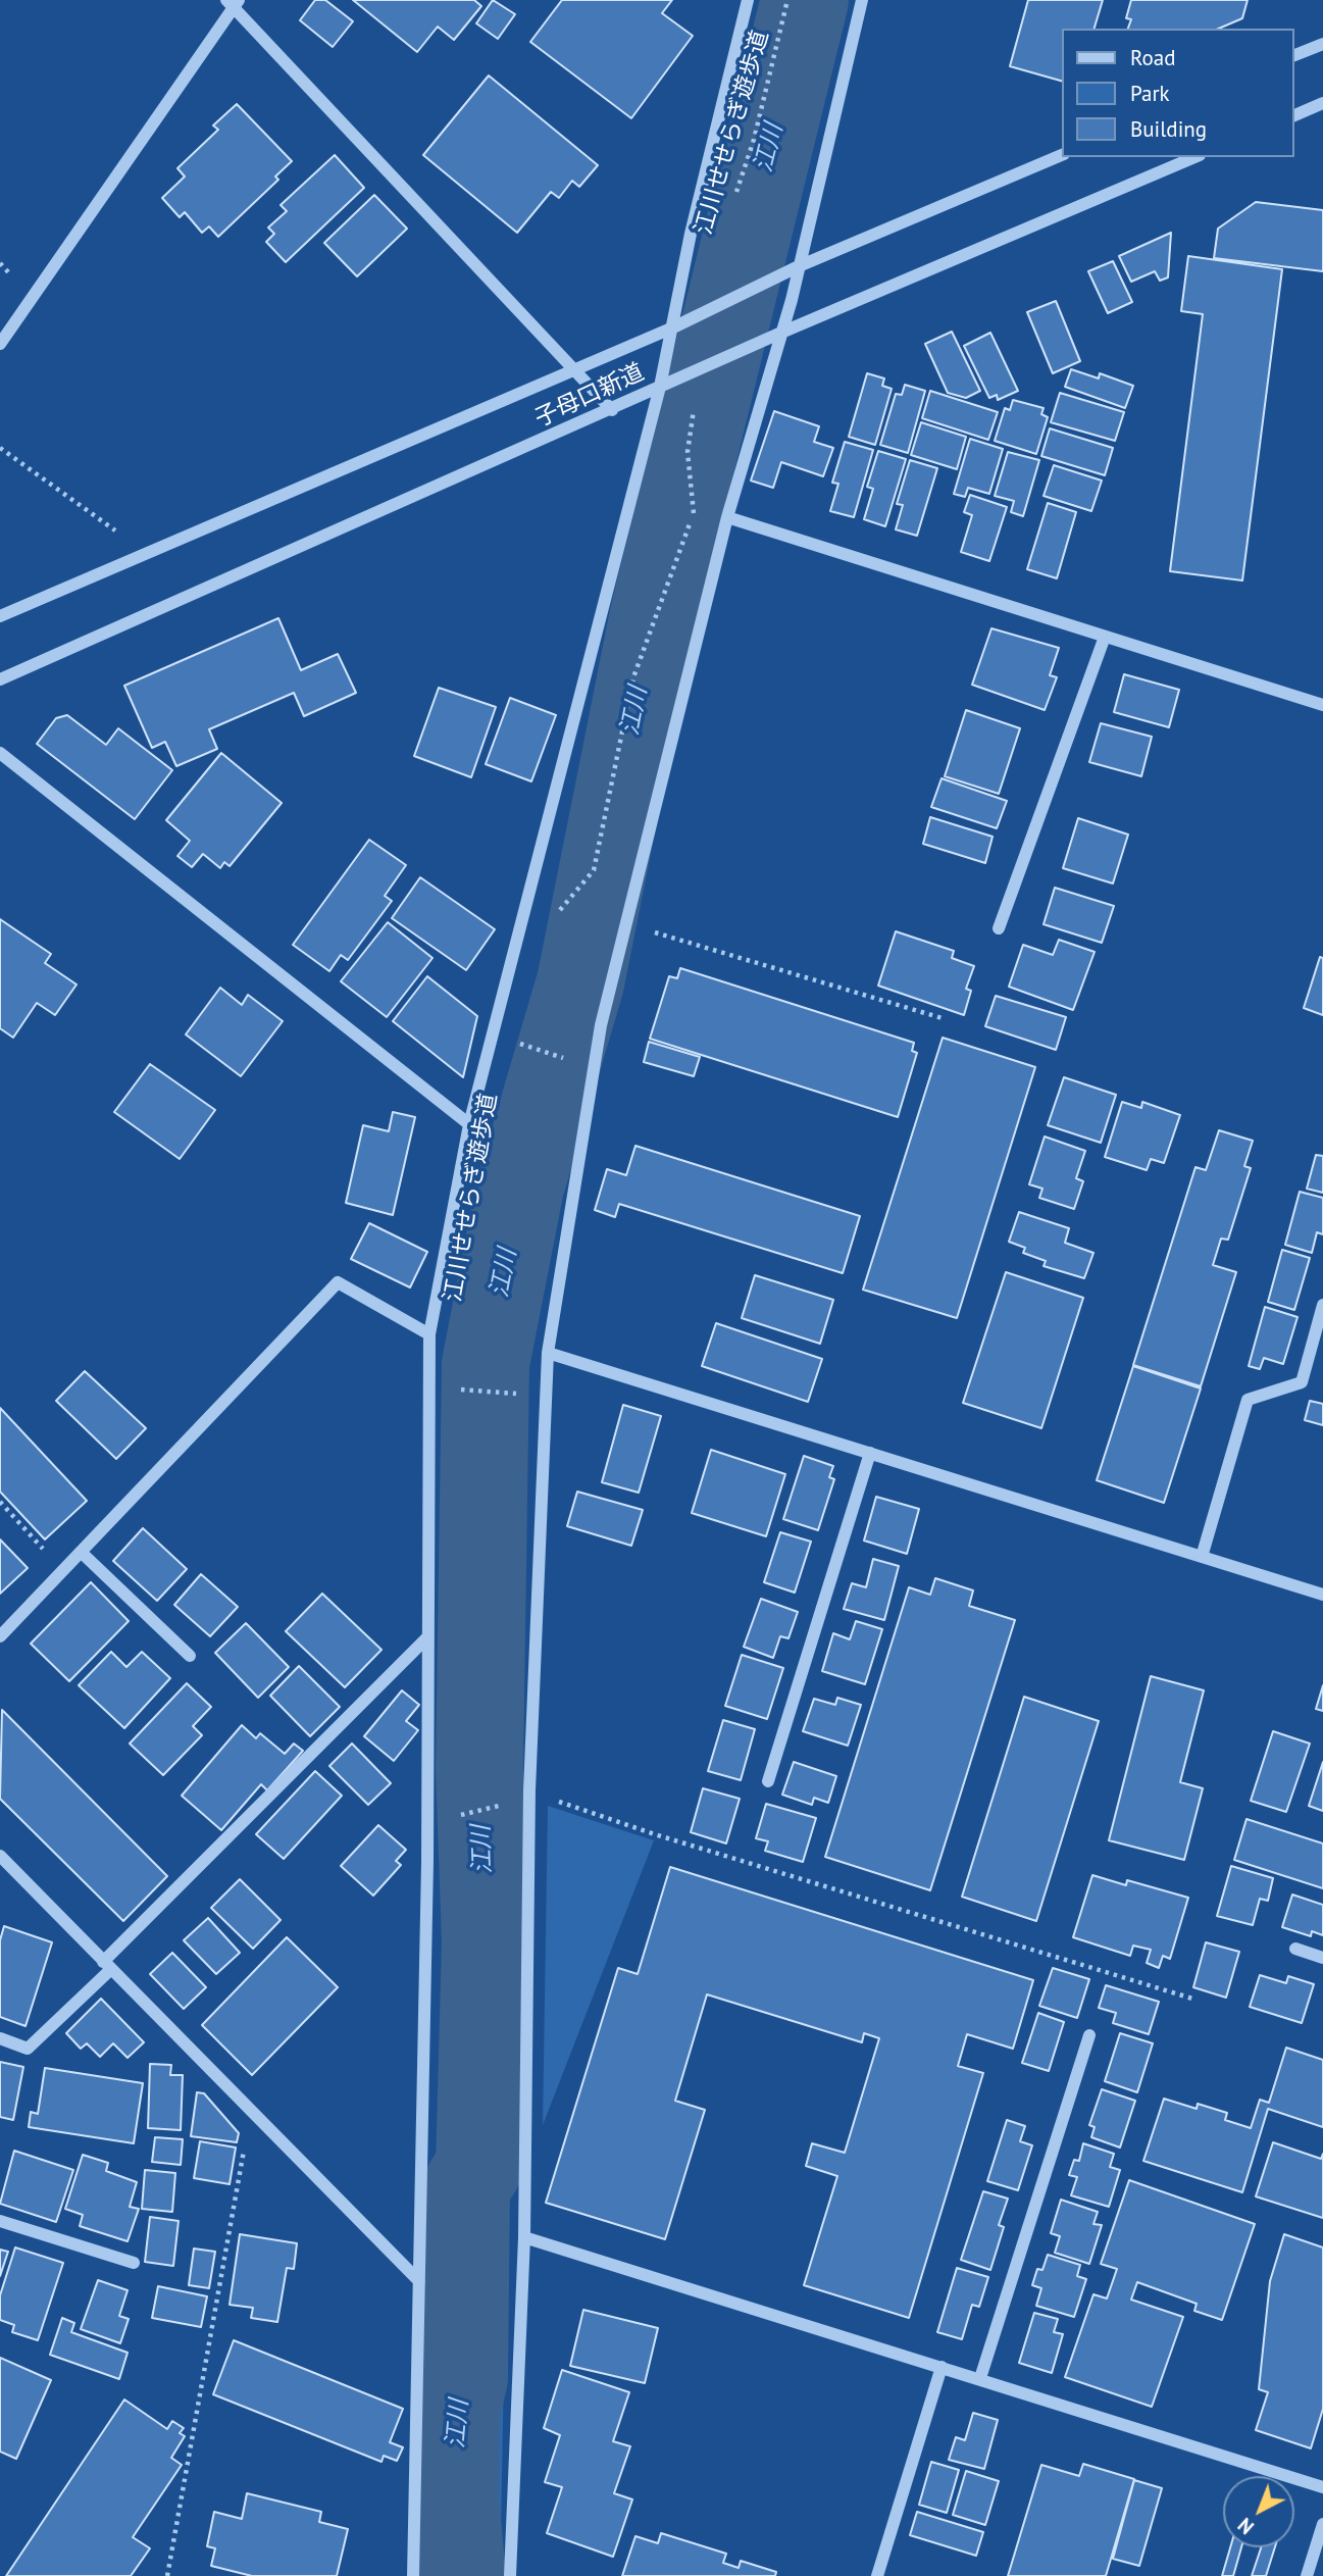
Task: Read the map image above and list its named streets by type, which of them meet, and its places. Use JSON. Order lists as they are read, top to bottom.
{
  "streets": {
    "street": ["子母口新道"],
    "path": ["江川せせらぎ遊歩道"]
  },
  "water": ["江川"],
  "legend": ["Road", "Park", "Building"],
  "north": "bottom left"
}
